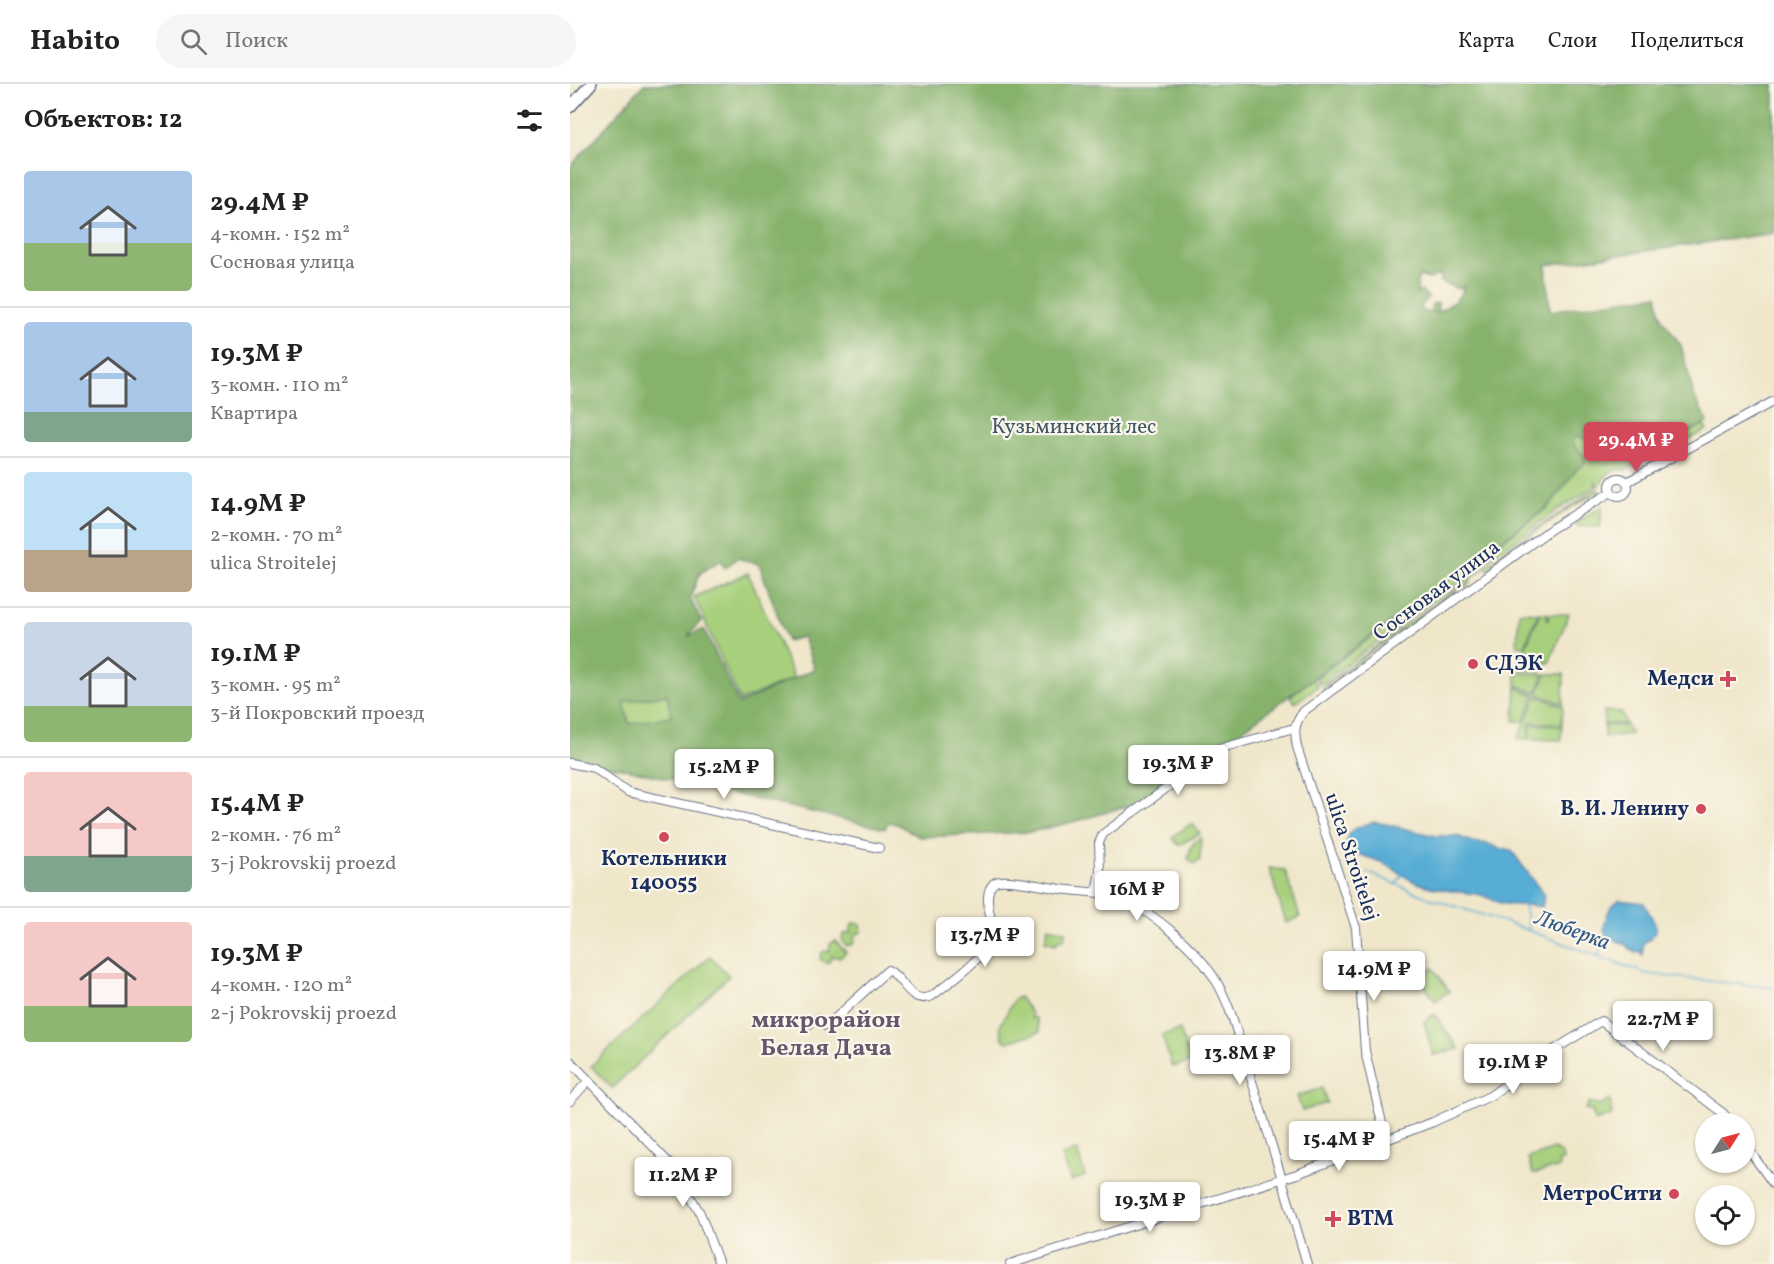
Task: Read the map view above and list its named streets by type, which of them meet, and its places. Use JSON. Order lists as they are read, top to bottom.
{
  "streets": {
    "street": ["Сосновая улица", "ulica Stroitelej"]
  },
  "crossings": [
    ["Сосновая улица", "ulica Stroitelej"]
  ],
  "districts": ["микрорайон Белая Дача"],
  "water": ["Люберка"],
  "parks": ["Кузьминский лес"],
  "places": {
    "other": [
      "СДЭК",
      "В. И. Ленину",
      "Котельники 140055",
      "МетроСити"
    ],
    "health": ["Медси", "ВТМ"]
  },
  "north": "top right",
  "page": {
    "header": "Habito",
    "search": "Поиск",
    "nav": ["Карта", "Слои", "Поделиться"],
    "heading": "Объектов: 12",
    "list": [
      {
        "name": "29.4M ₽",
        "note": "4-комн. · 152 m² · Сосновая улица"
      },
      {
        "name": "19.3M ₽",
        "note": "3-комн. · 110 m² · Квартира"
      },
      {
        "name": "14.9M ₽",
        "note": "2-комн. · 70 m² · ulica Stroitelej"
      },
      {
        "name": "19.1M ₽",
        "note": "3-комн. · 95 m² · 3-й Покровский проезд"
      },
      {
        "name": "15.4M ₽",
        "note": "2-комн. · 76 m² · 3-j Pokrovskij proezd"
      },
      {
        "name": "19.3M ₽",
        "note": "4-комн. · 120 m² · 2-j Pokrovskij proezd"
      }
    ],
    "price": [
      "29.4M ₽",
      "19.3M ₽",
      "15.2M ₽",
      "16M ₽",
      "13.7M ₽",
      "14.9M ₽",
      "22.7M ₽",
      "13.8M ₽",
      "19.1M ₽",
      "15.4M ₽",
      "11.2M ₽",
      "19.3M ₽"
    ]
  }
}
